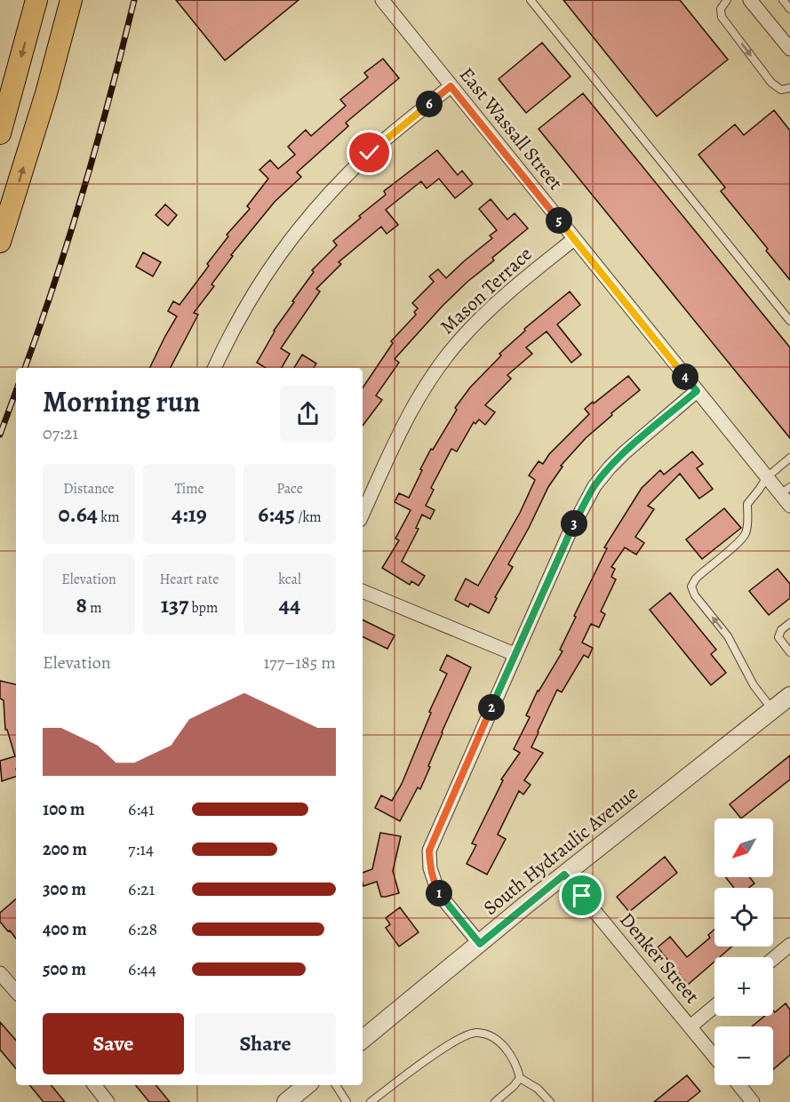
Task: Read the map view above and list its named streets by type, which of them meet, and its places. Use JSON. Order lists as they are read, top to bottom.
{
  "streets": {
    "street": [
      "East Wassall Street",
      "Mason Terrace",
      "South Hydraulic Avenue",
      "Denker Street"
    ]
  },
  "crossings": [
    ["East Wassall Street", "Mason Terrace"],
    ["South Hydraulic Avenue", "Denker Street"]
  ],
  "north": "bottom left",
  "page": {
    "pins": [
      "6",
      "5",
      "4",
      "3",
      "2",
      "1"
    ],
    "heading": ["Morning run", "07:21"],
    "stats": [
      ["Distance", "0.64 km"],
      ["Time", "4:19"],
      ["Pace", "6:45 /km"],
      ["Elevation", "8 m"],
      ["Heart rate", "137 bpm"],
      ["kcal", "44"]
    ],
    "chart": ["Elevation", "177–185 m"],
    "list": [
      {
        "name": "100 m",
        "note": "6:41"
      },
      {
        "name": "200 m",
        "note": "7:14"
      },
      {
        "name": "300 m",
        "note": "6:21"
      },
      {
        "name": "400 m",
        "note": "6:28"
      },
      {
        "name": "500 m",
        "note": "6:44"
      }
    ],
    "map_buttons": ["+", "−"],
    "buttons": ["Save", "Share"]
  }
}
